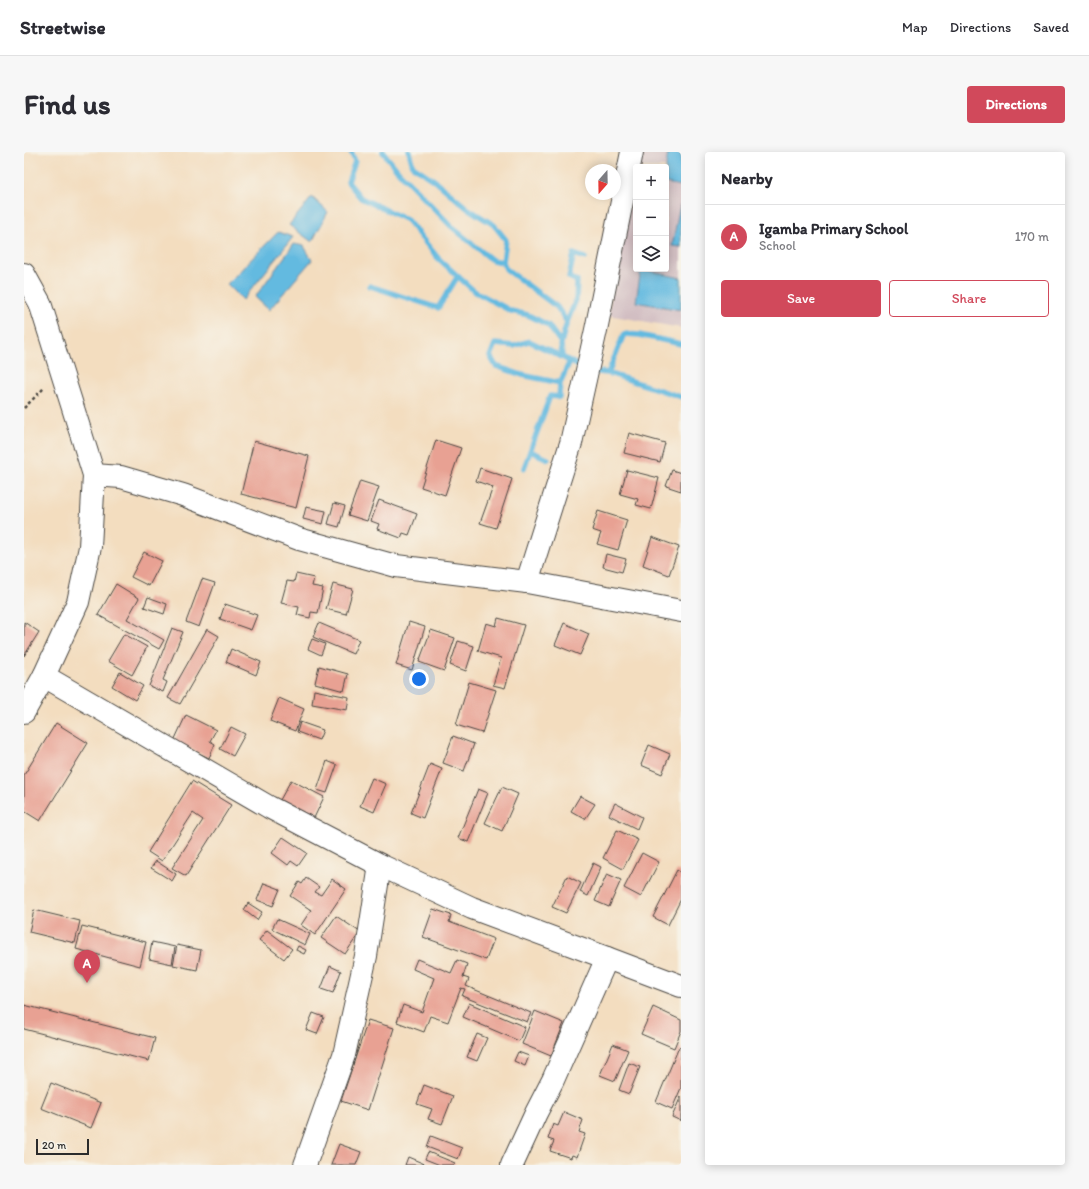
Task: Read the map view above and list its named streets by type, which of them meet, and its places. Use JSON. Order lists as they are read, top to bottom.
{
  "scale_bar": "20 m",
  "north": "bottom",
  "page": {
    "header": "Streetwise",
    "nav": ["Map", "Directions", "Saved"],
    "buttons": [
      "Directions",
      ["Save", "Share"]
    ],
    "title": "Find us",
    "heading": "Nearby",
    "map_buttons": ["+", "−"],
    "list": [
      {
        "mark": "A",
        "name": "Igamba Primary School",
        "note": "School",
        "value": "170 m"
      }
    ],
    "pins": "A",
    "scale": "20 m"
  }
}
